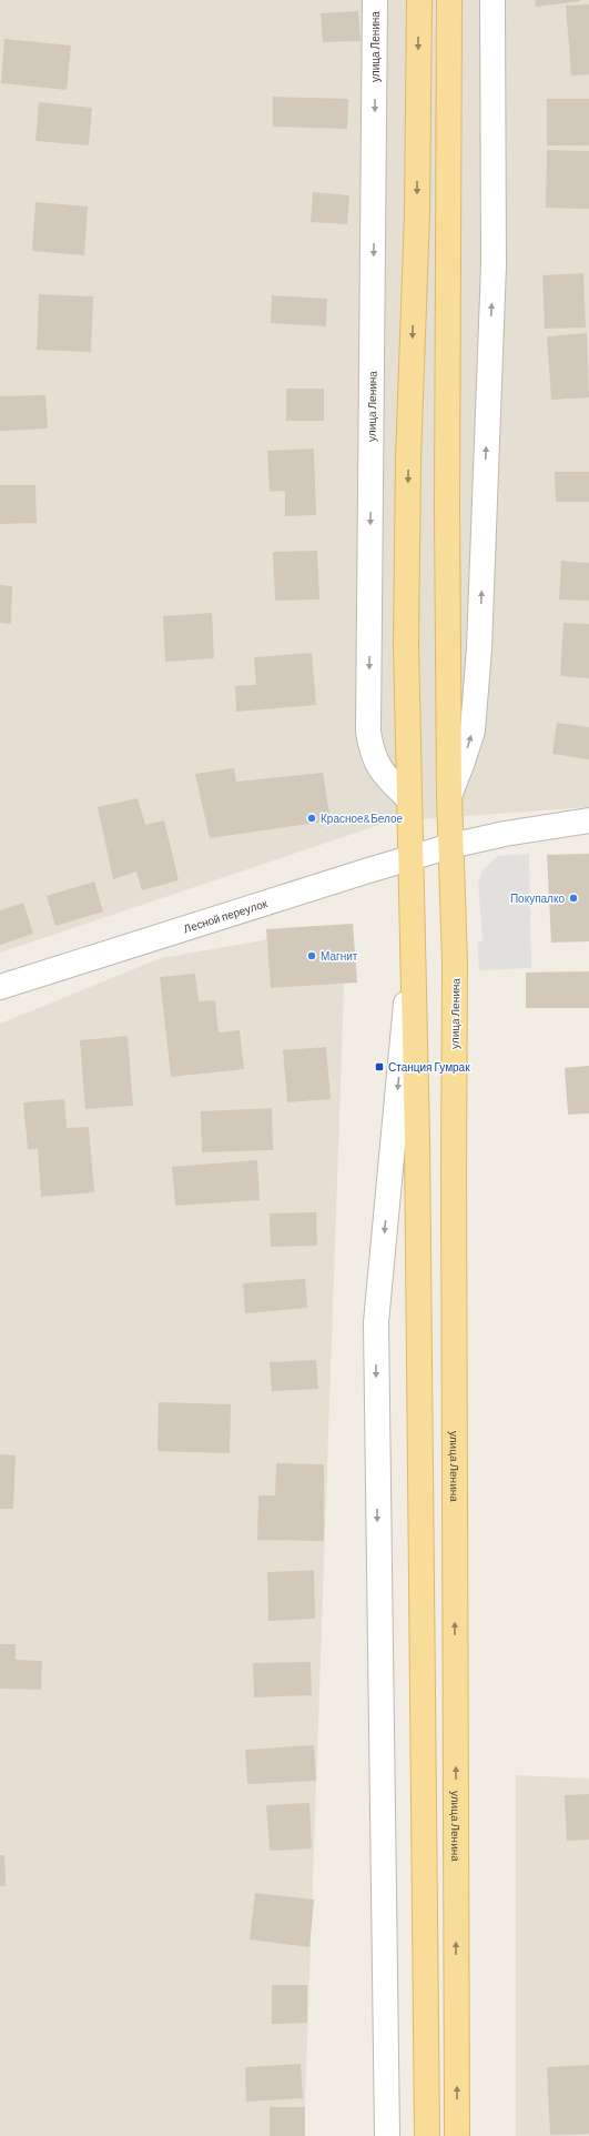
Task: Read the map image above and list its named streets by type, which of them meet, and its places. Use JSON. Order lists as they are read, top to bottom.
{
  "streets": {
    "main road": ["улица Ленина"],
    "street": ["Лесной переулок"]
  },
  "crossings": [
    ["улица Ленина", "Лесной переулок"]
  ],
  "places": {
    "other": ["Красное&Белое", "Покупалко", "Магнит"],
    "transit": ["Станция Гумрак"]
  }
}
